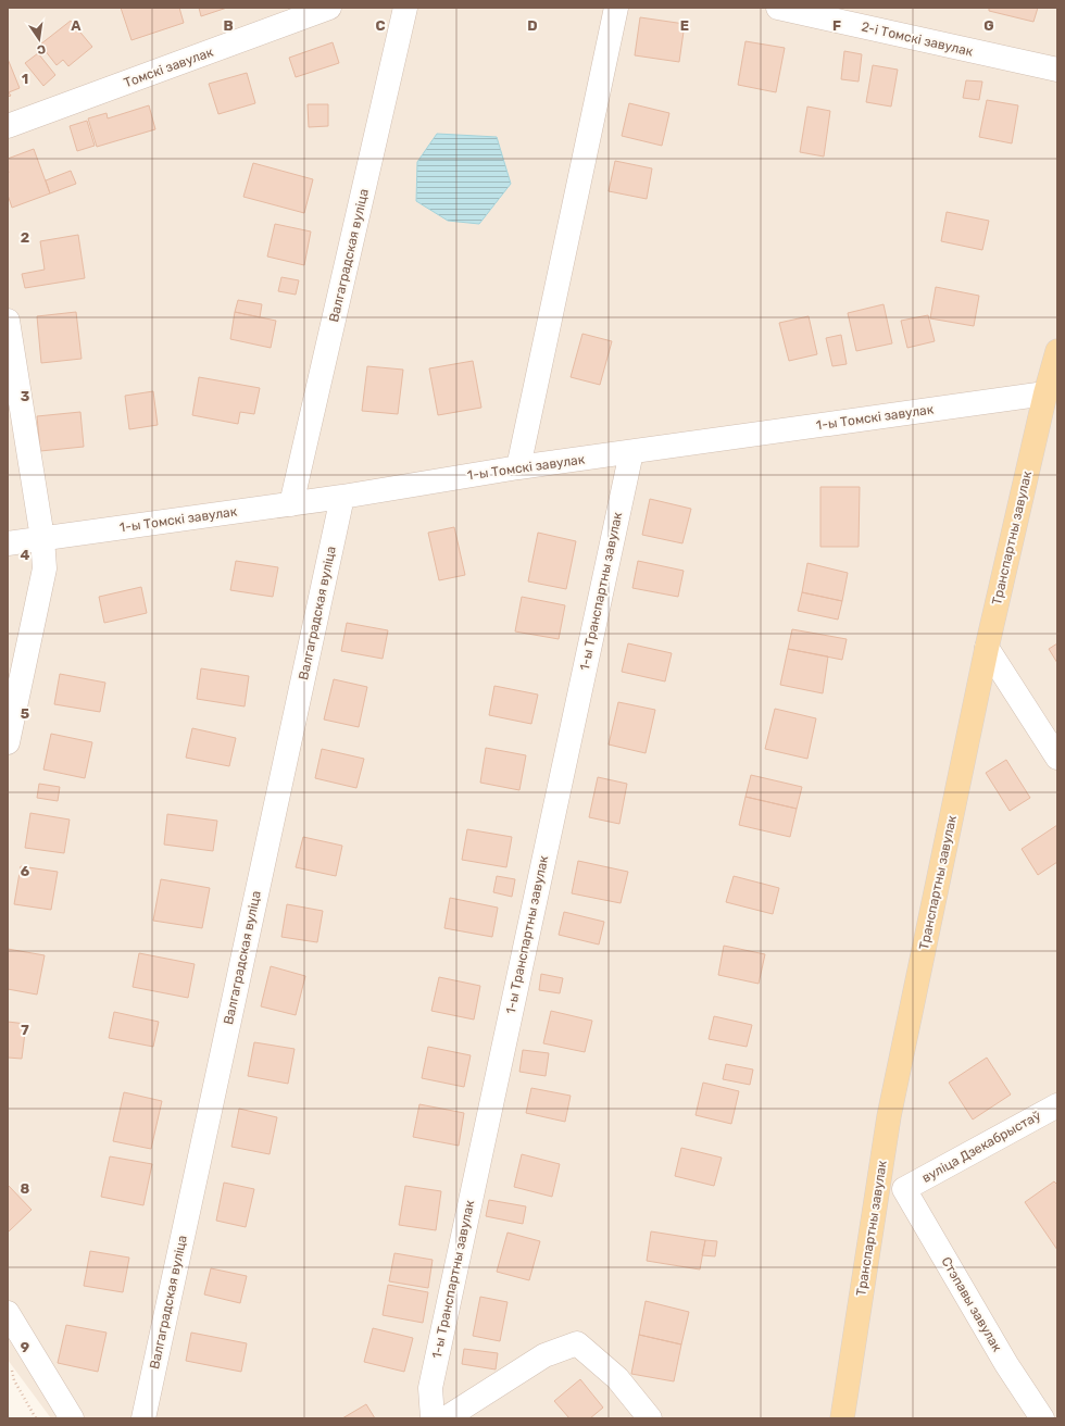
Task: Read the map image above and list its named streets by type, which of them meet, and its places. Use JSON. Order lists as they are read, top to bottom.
{
  "streets": {
    "main road": ["Транспартны завулак"],
    "street": [
      "2-і Томскі завулак",
      "Томскі завулак",
      "Валгаградская вуліца",
      "1-ы Томскі завулак",
      "1-ы Транспартны завулак",
      "вуліца Дзекабрыстаў",
      "Стэпавы завулак"
    ]
  },
  "crossings": [
    ["Валгаградская вуліца", "1-ы Томскі завулак"],
    ["1-ы Томскі завулак", "Транспартны завулак"],
    ["1-ы Томскі завулак", "1-ы Транспартны завулак"],
    ["вуліца Дзекабрыстаў", "Стэпавы завулак"]
  ],
  "north": "bottom",
  "grid": {
    "columns": [
      "A",
      "B",
      "C",
      "D",
      "E",
      "F",
      "G"
    ],
    "rows": [
      "1",
      "2",
      "3",
      "4",
      "5",
      "6",
      "7",
      "8",
      "9"
    ]
  }
}
